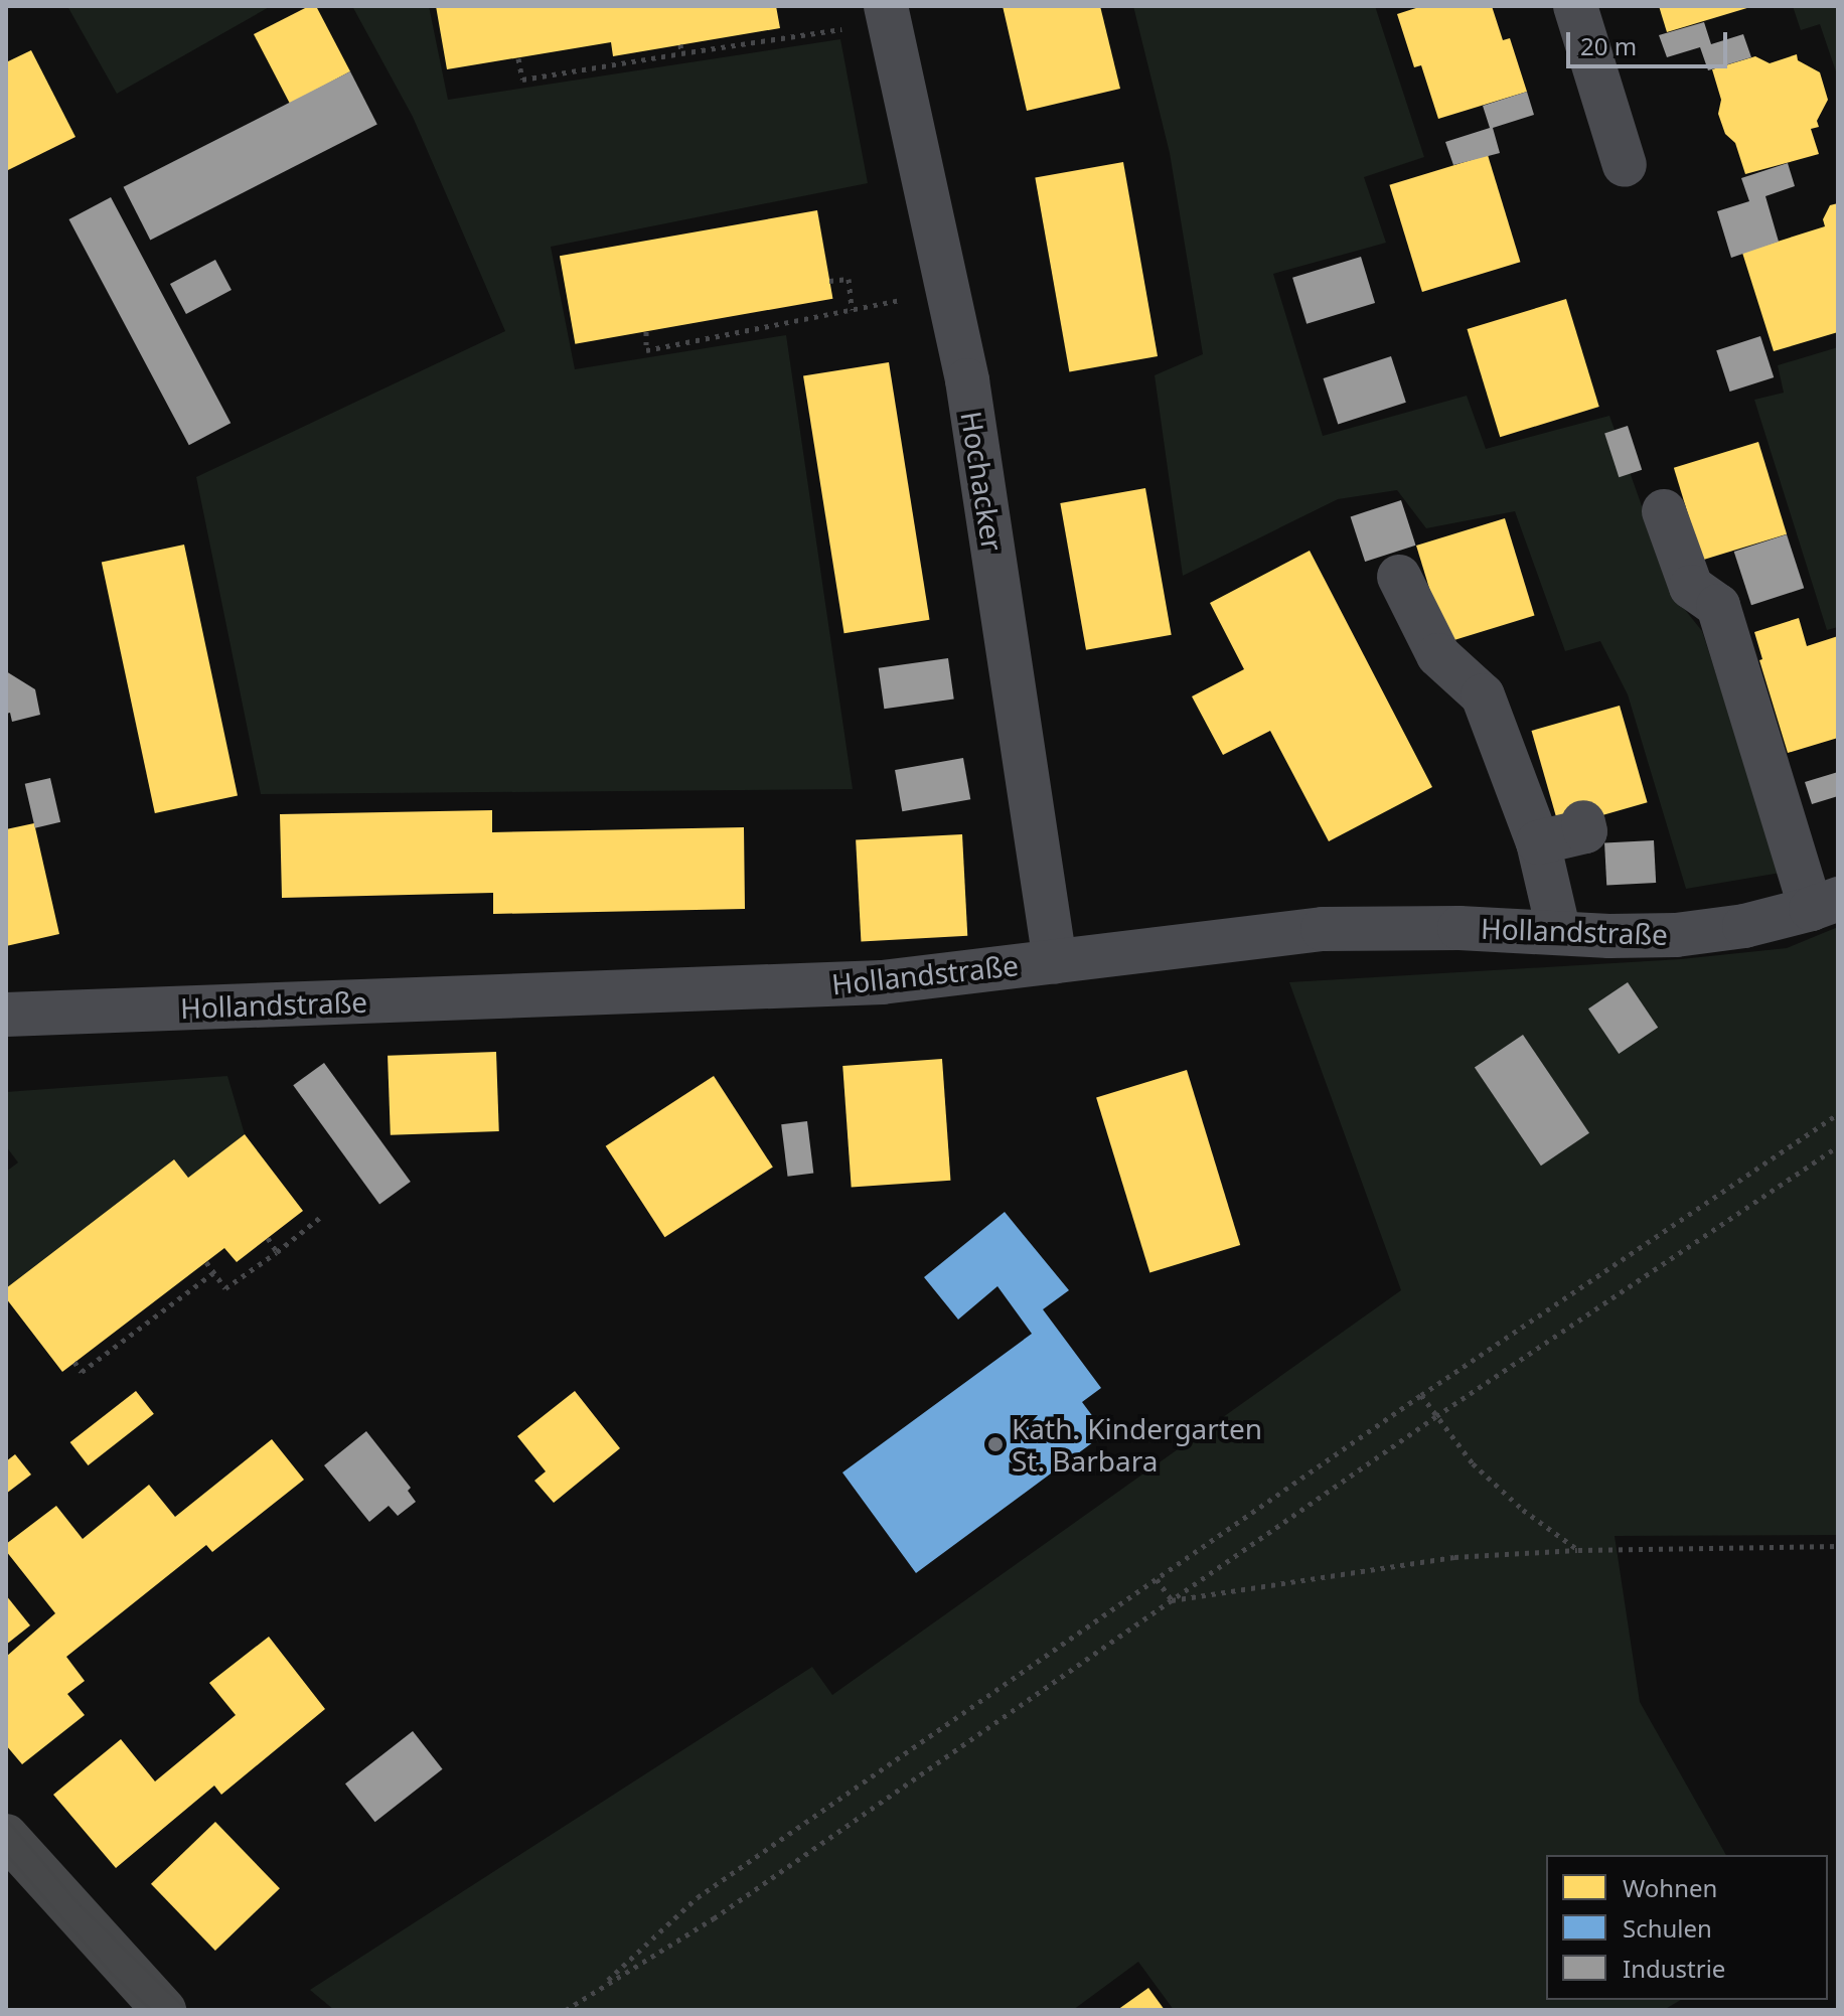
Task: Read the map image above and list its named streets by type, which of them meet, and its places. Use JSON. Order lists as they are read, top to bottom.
{
  "streets": {
    "street": ["Hochacker", "Hollandstraße"]
  },
  "crossings": [
    ["Hochacker", "Hollandstraße"]
  ],
  "places": ["Kath. Kindergarten St. Barbara"],
  "legend": ["Wohnen", "Schulen", "Industrie"],
  "scale_bar": "20 m"
}
